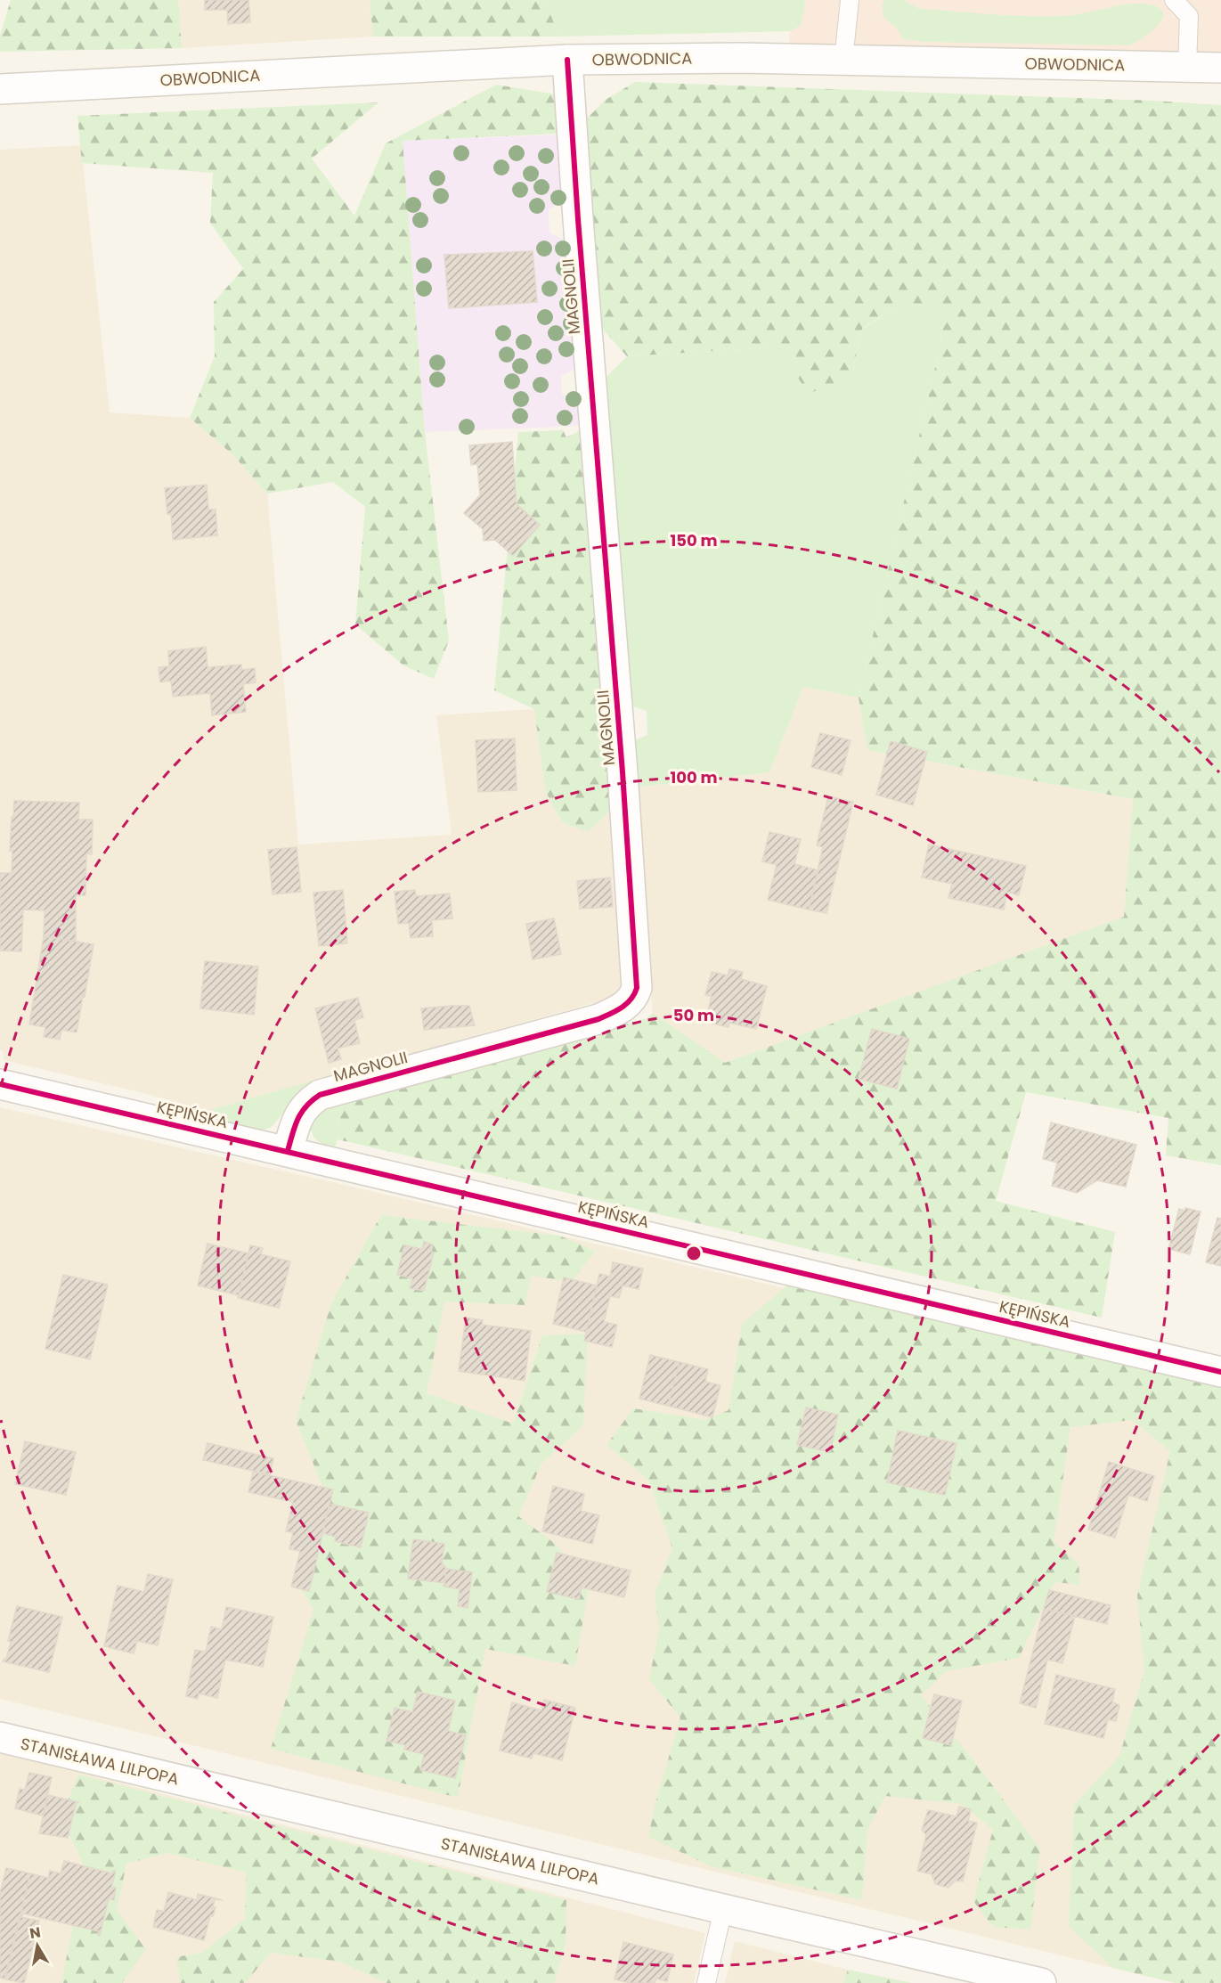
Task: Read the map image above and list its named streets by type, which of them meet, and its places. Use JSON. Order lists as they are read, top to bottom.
{
  "streets": {
    "street": [
      "OBWODNICA",
      "MAGNOLII",
      "KĘPIŃSKA",
      "STANISŁAWA LILPOPA"
    ]
  },
  "crossings": [
    ["OBWODNICA", "MAGNOLII"],
    ["MAGNOLII", "KĘPIŃSKA"]
  ],
  "north": "top",
  "rings": ["150 m", "100 m", "50 m"]
}
